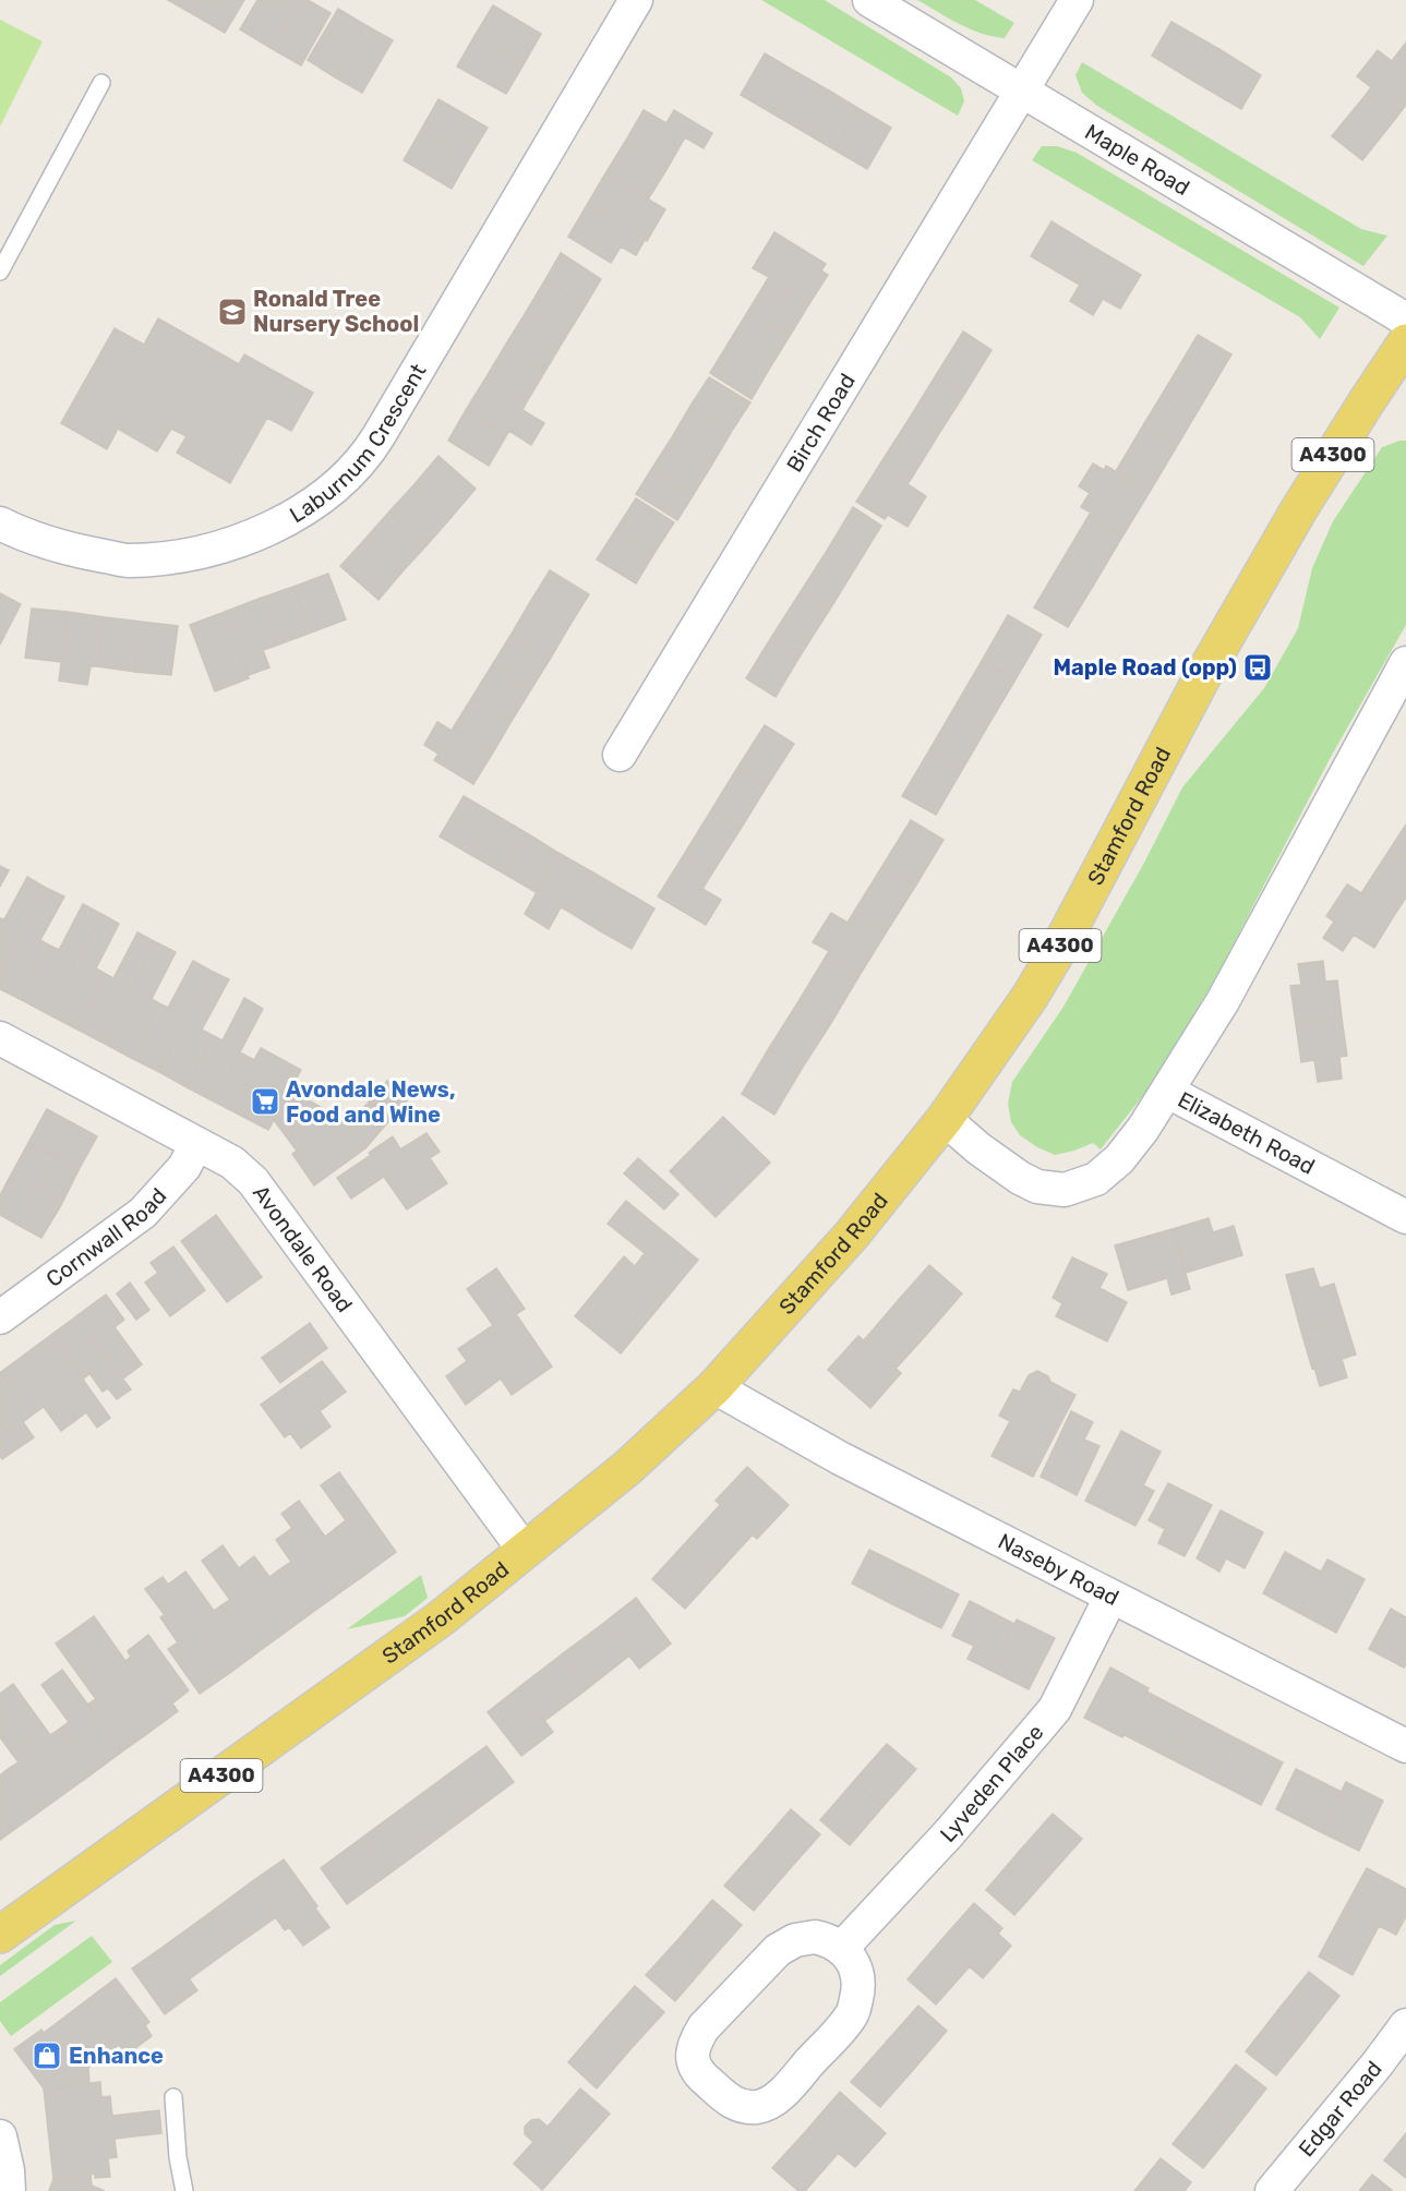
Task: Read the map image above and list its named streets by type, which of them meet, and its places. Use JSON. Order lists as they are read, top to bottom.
{
  "streets": {
    "main road": ["A4300", "Stamford Road"],
    "street": [
      "Maple Road",
      "Birch Road",
      "Laburnum Crescent",
      "Elizabeth Road",
      "Cornwall Road",
      "Avondale Road",
      "Naseby Road",
      "Lyveden Place",
      "Edgar Road"
    ]
  },
  "crossings": [
    ["Maple Road", "Birch Road"],
    ["Stamford Road", "Elizabeth Road"],
    ["Stamford Road", "Avondale Road"],
    ["Stamford Road", "Naseby Road"],
    ["Cornwall Road", "Avondale Road"],
    ["Naseby Road", "Lyveden Place"]
  ],
  "places": {
    "school or university": ["Ronald Tree Nursery School"],
    "bus stop": ["Maple Road (opp)"],
    "supermarket": ["Avondale News, Food and Wine"],
    "shop": ["Enhance"]
  }
}
